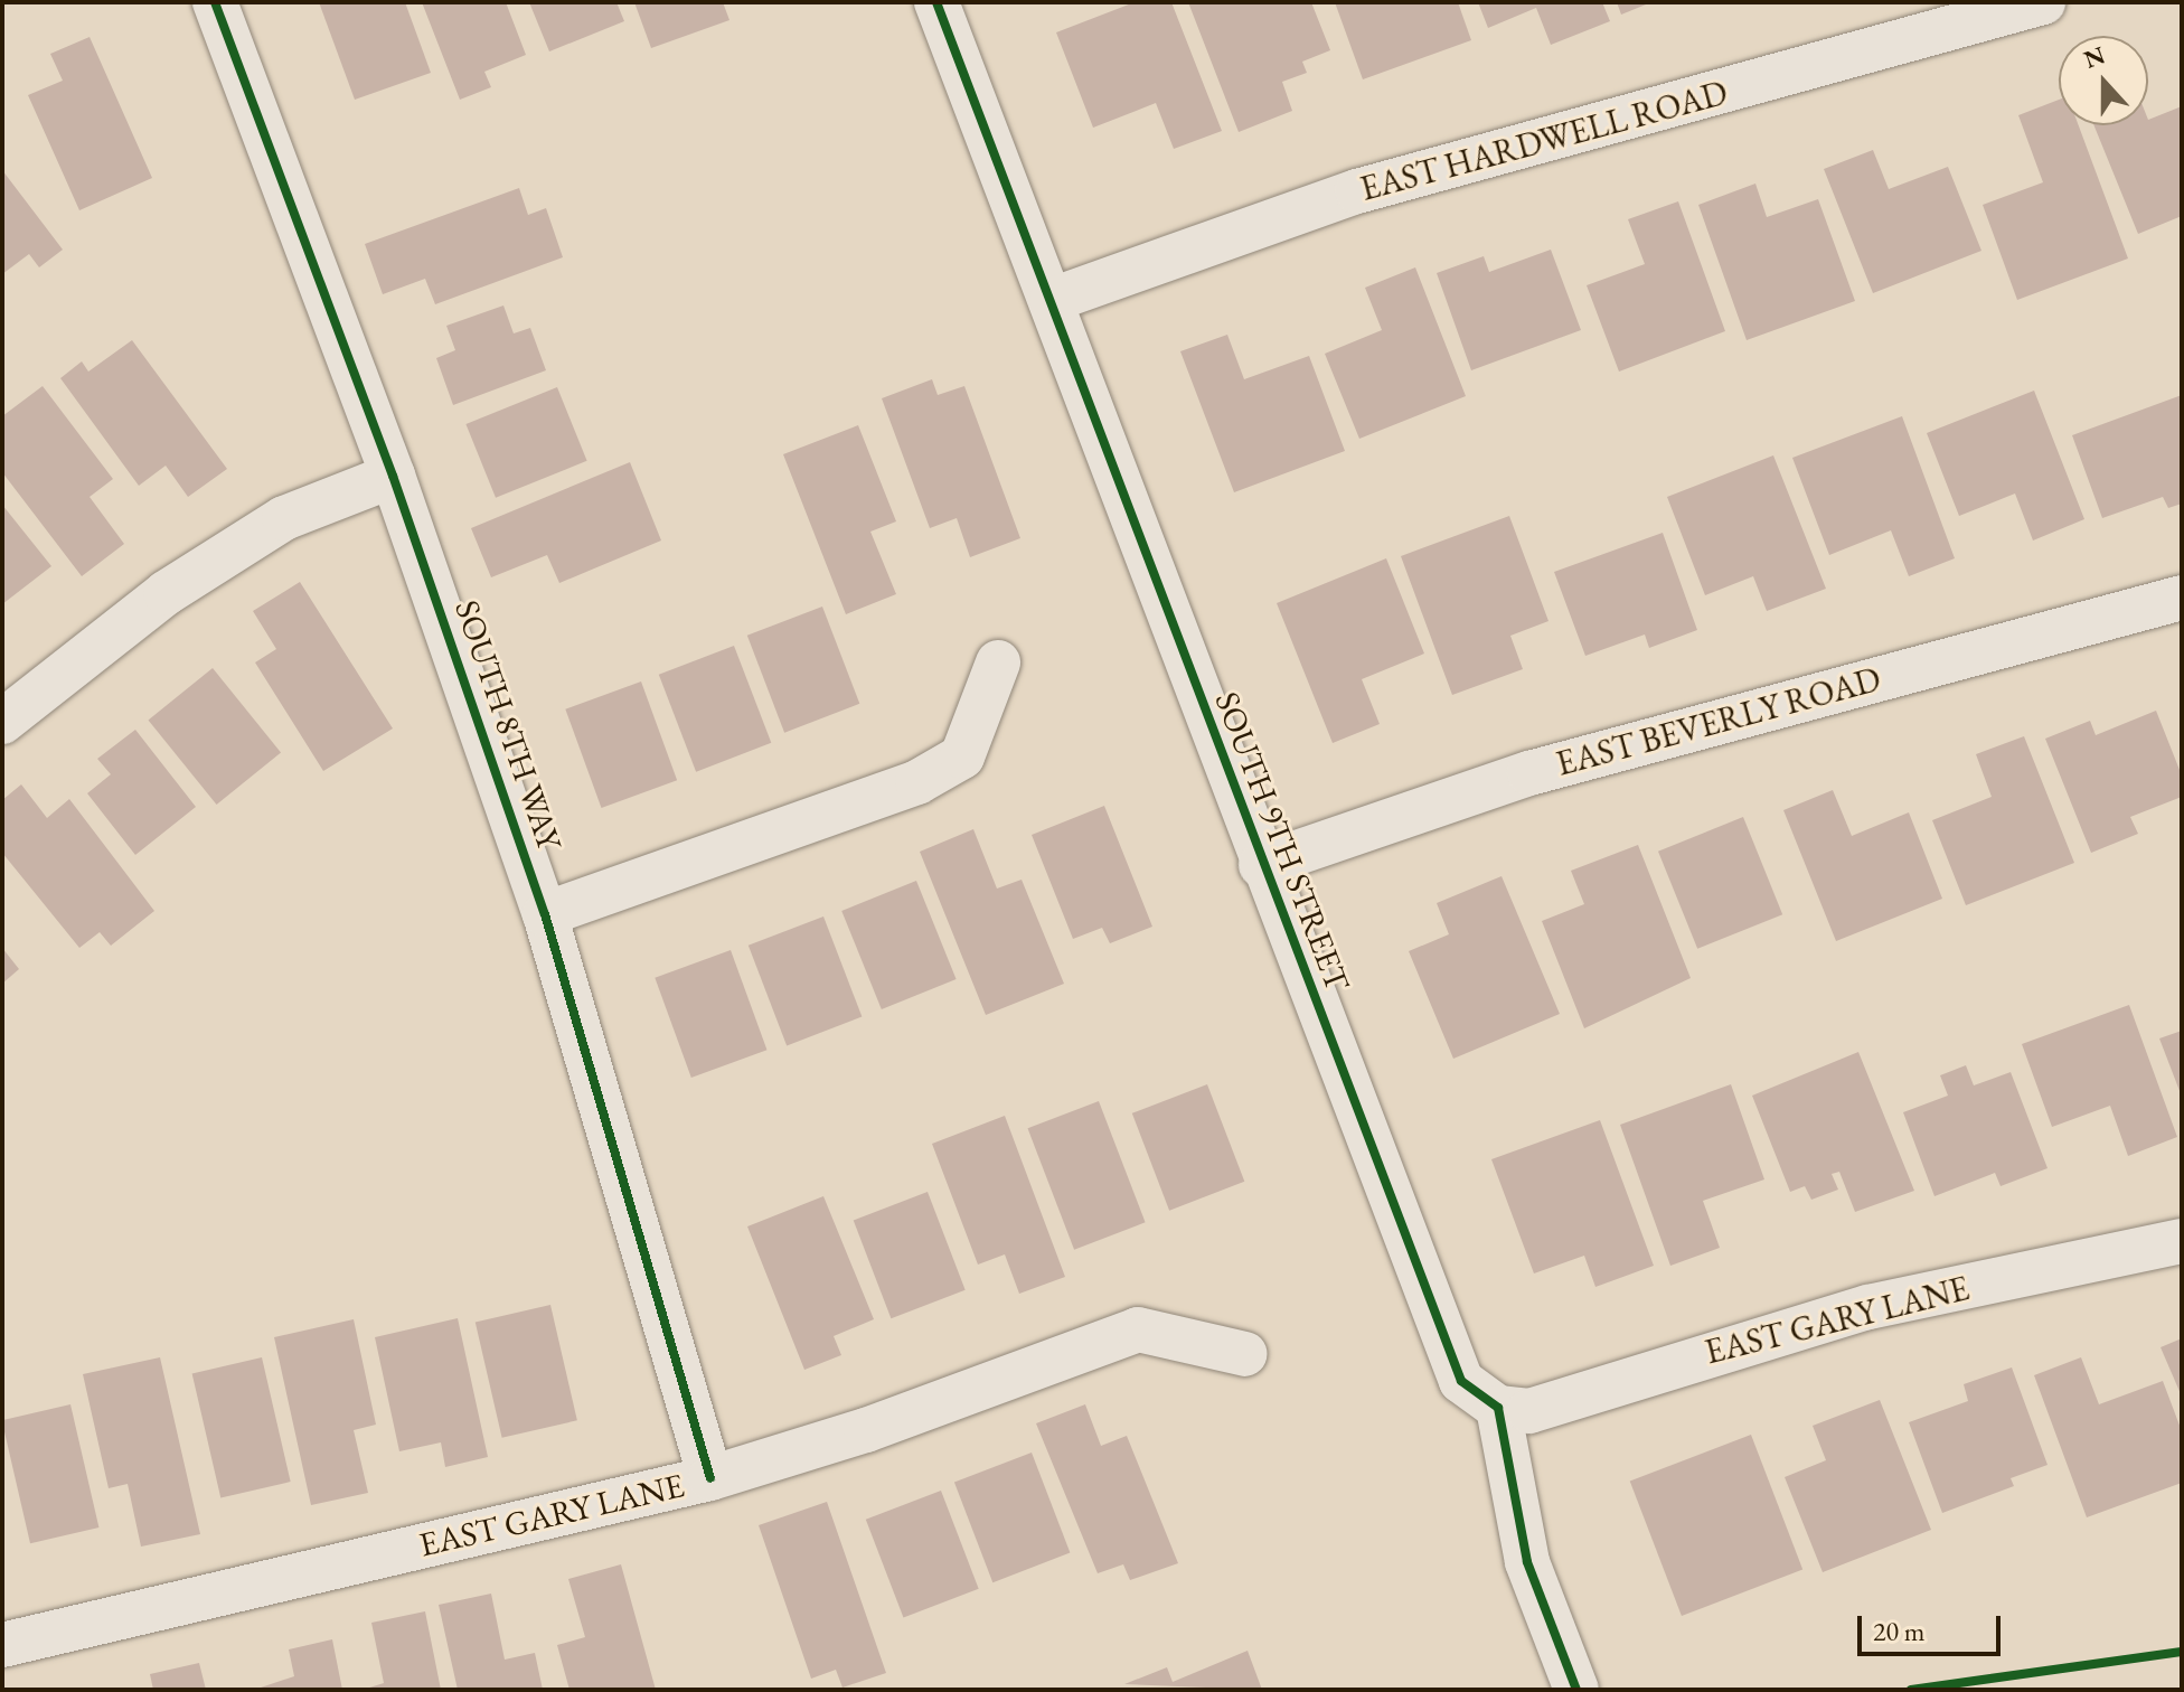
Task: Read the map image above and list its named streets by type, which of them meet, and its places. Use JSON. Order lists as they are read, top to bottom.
{
  "streets": {
    "street": [
      "EAST HARDWELL ROAD",
      "EAST BEVERLY ROAD",
      "SOUTH 8TH WAY",
      "SOUTH 9TH STREET",
      "EAST GARY LANE"
    ]
  },
  "crossings": [
    ["EAST HARDWELL ROAD", "SOUTH 9TH STREET"],
    ["EAST BEVERLY ROAD", "SOUTH 9TH STREET"],
    ["SOUTH 8TH WAY", "EAST GARY LANE"],
    ["SOUTH 9TH STREET", "EAST GARY LANE"]
  ],
  "scale_bar": "20 m",
  "north": "top"
}
